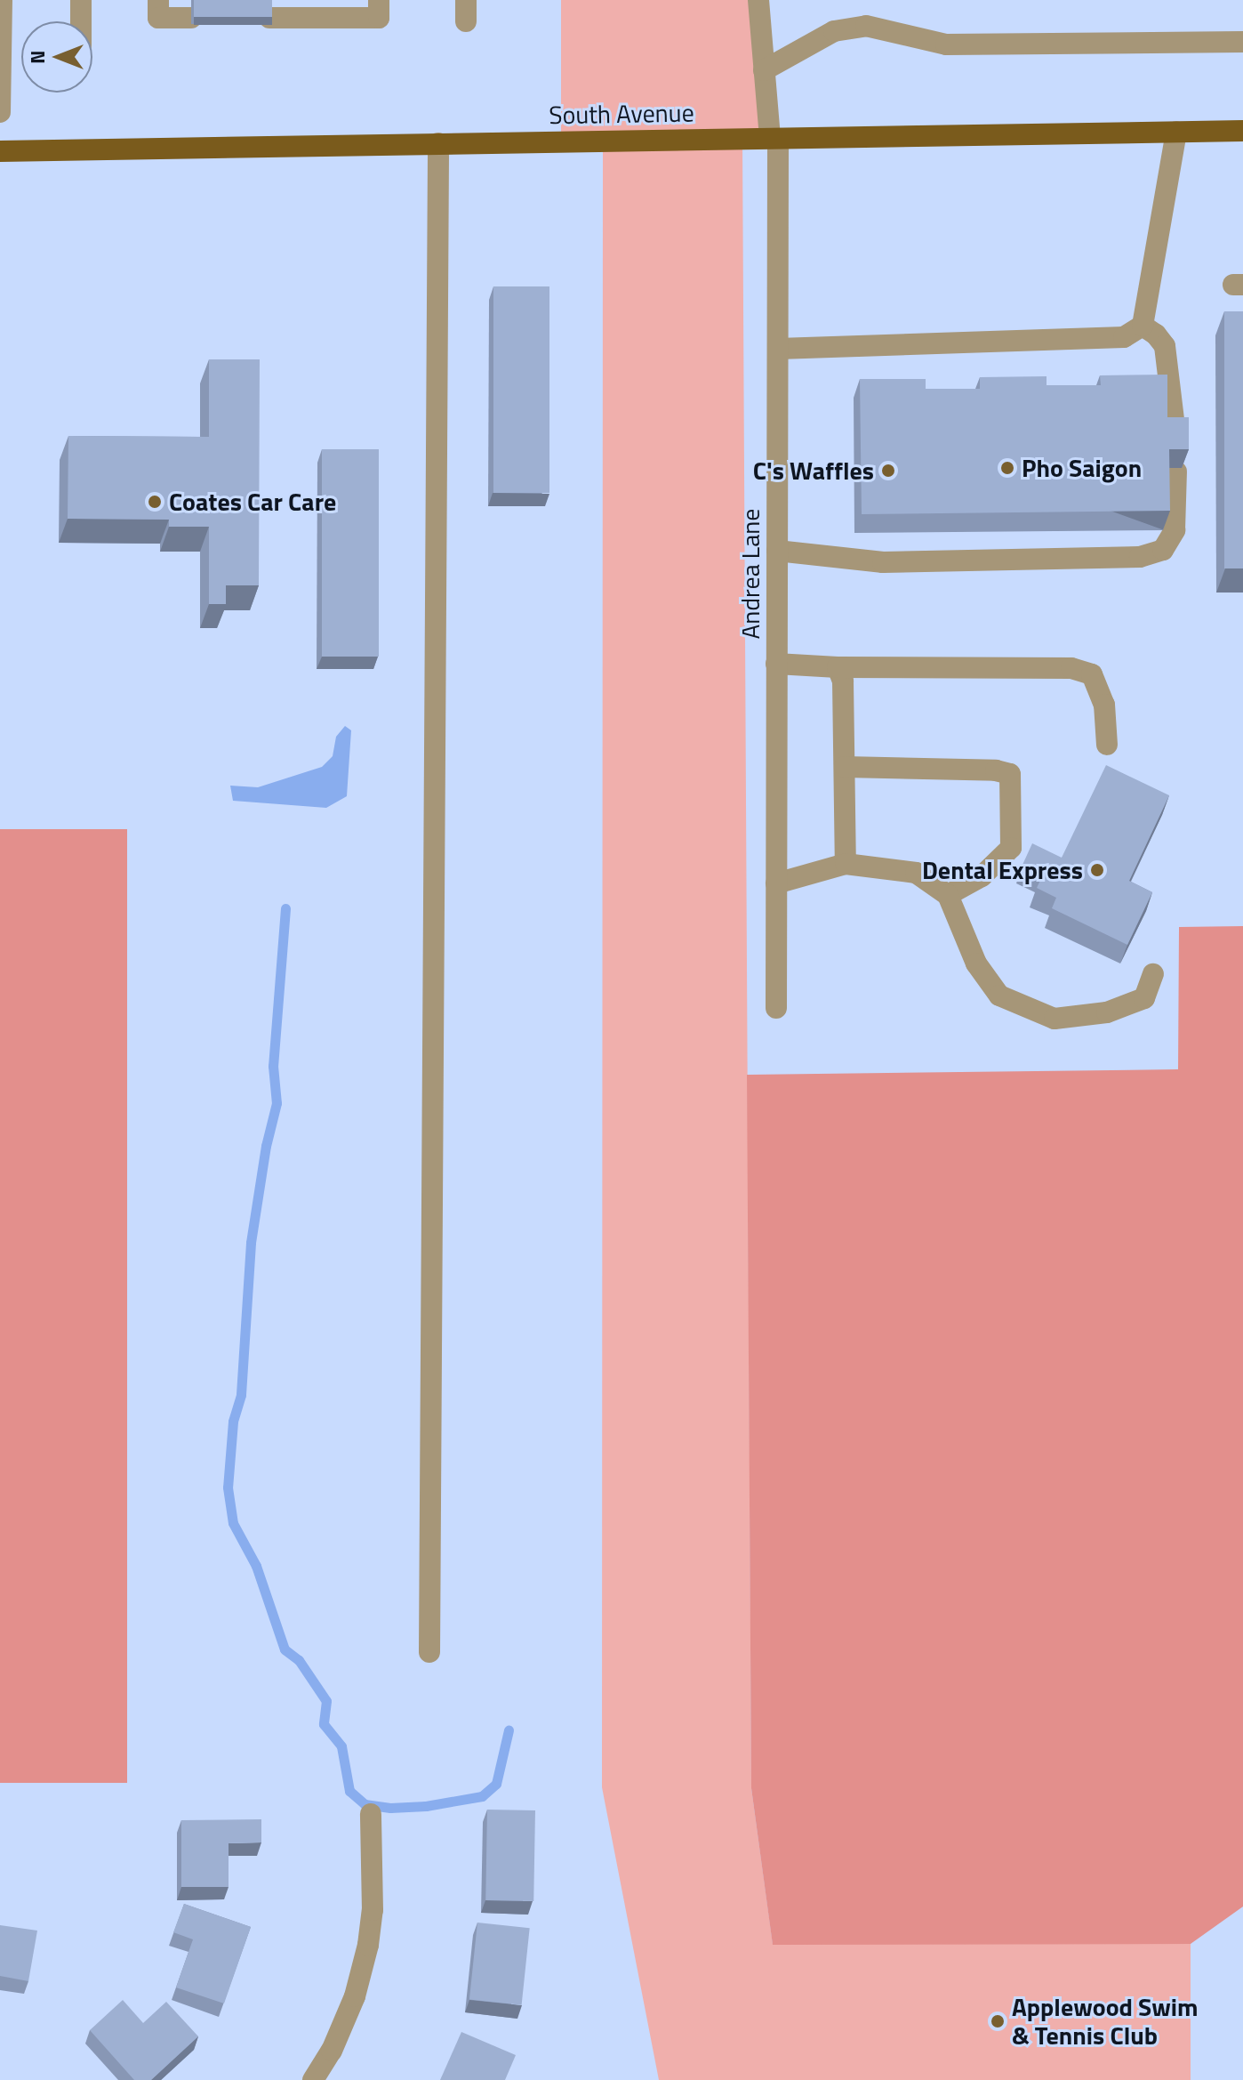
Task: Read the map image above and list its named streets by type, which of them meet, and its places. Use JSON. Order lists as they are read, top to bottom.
{
  "streets": {
    "main road": ["South Avenue"],
    "street": ["Andrea Lane"]
  },
  "crossings": [
    ["South Avenue", "Andrea Lane"]
  ],
  "places": [
    "Pho Saigon",
    "C's Waffles",
    "Coates Car Care",
    "Dental Express",
    "Applewood Swim & Tennis Club"
  ],
  "north": "left"
}
